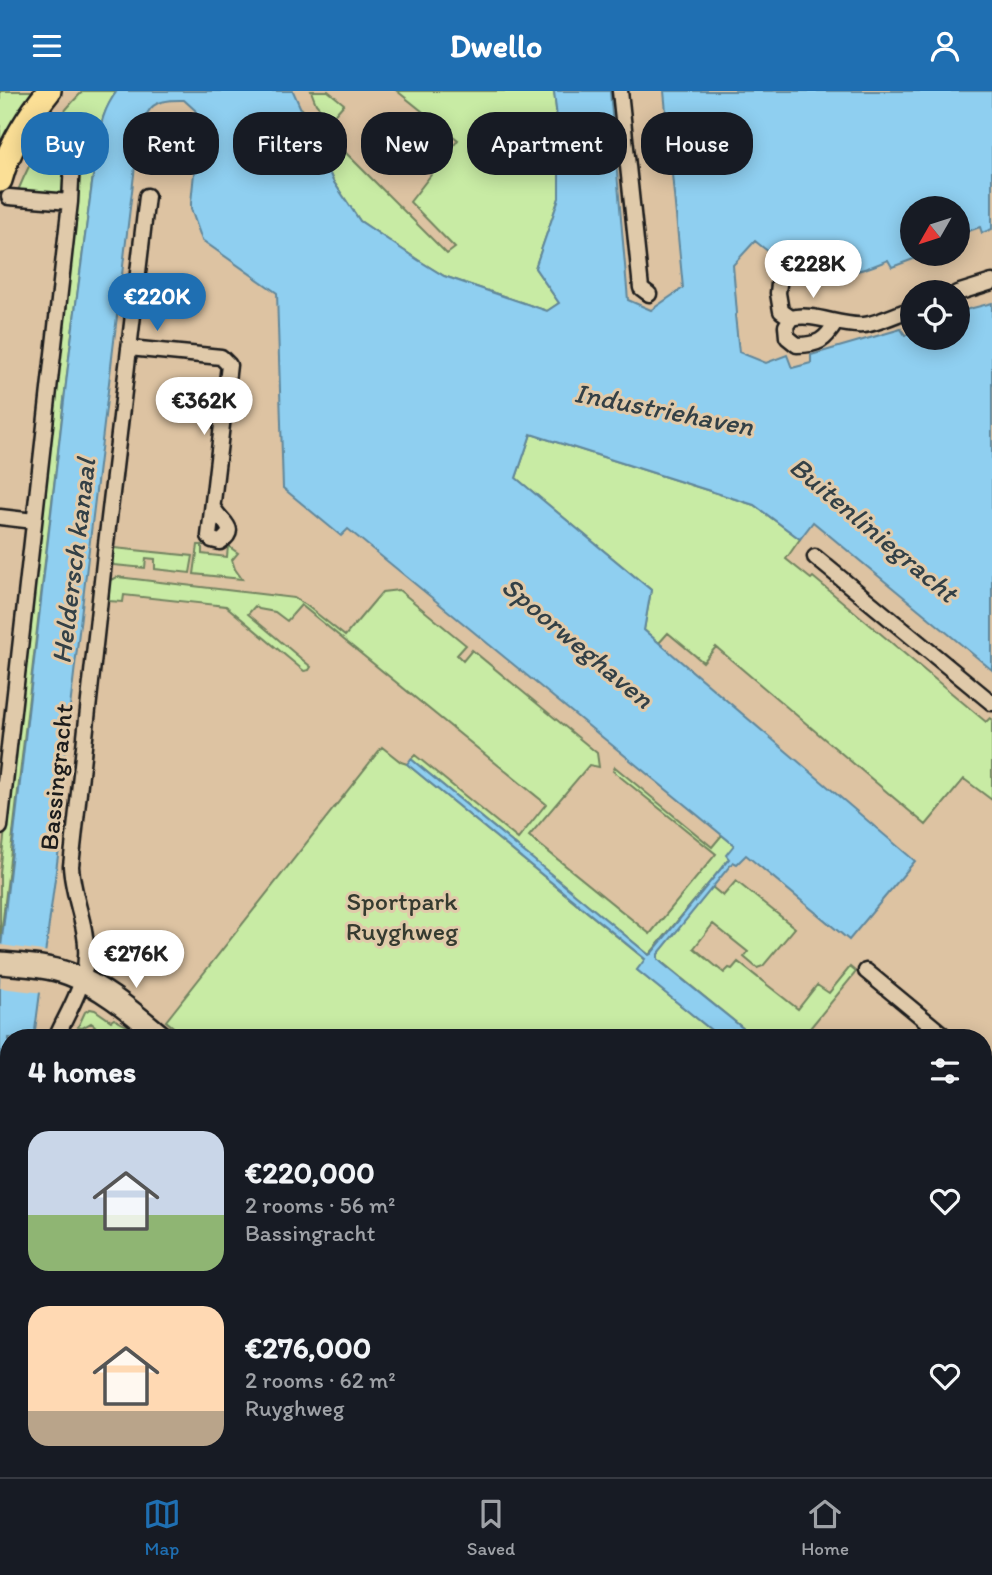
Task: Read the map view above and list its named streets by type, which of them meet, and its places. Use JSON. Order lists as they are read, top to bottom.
{
  "streets": {
    "street": ["Bassingracht"]
  },
  "water": [
    "Industriehaven",
    "Buitenliniegracht",
    "Heldersch kanaal",
    "Spoorweghaven"
  ],
  "parks": ["Sportpark Ruyghweg"],
  "north": "bottom left",
  "page": {
    "header": "Dwello",
    "chip": [
      "Buy",
      "Rent",
      "Filters",
      "New",
      "Apartment",
      "House"
    ],
    "price": [
      "€228K",
      "€220K",
      "€362K",
      "€276K"
    ],
    "heading": "4 homes",
    "list": [
      {
        "name": "€220,000",
        "note": "2 rooms · 56 m² · Bassingracht"
      },
      {
        "name": "€276,000",
        "note": "2 rooms · 62 m² · Ruyghweg"
      }
    ],
    "tabs": ["Map", "Saved", "Home"]
  }
}
